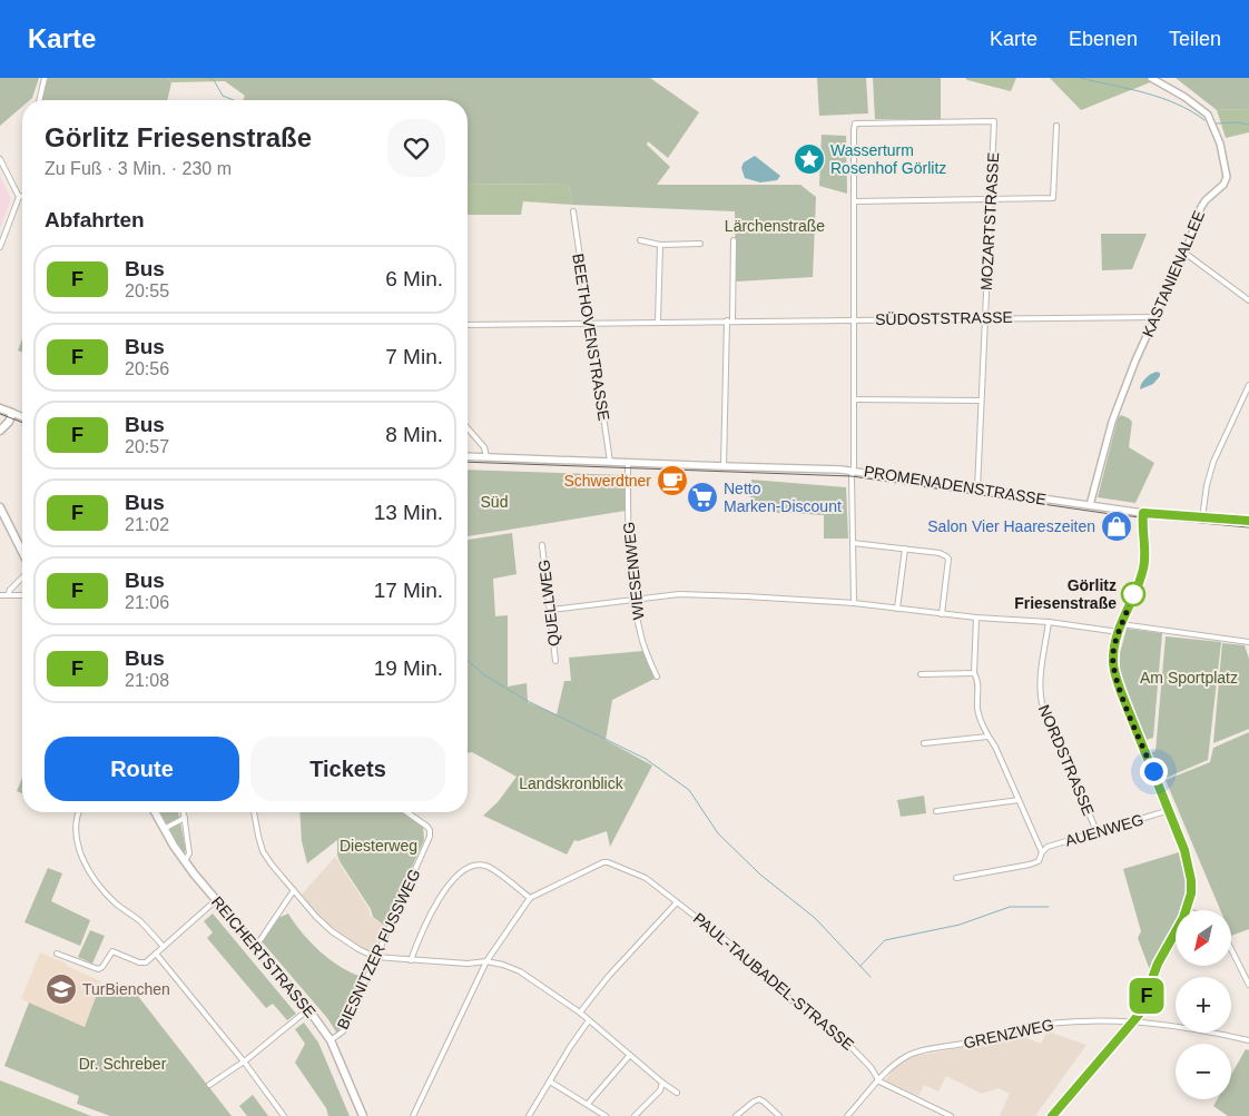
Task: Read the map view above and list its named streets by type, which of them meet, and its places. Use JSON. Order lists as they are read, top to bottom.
{
  "streets": {
    "main road": ["PROMENADENSTRASSE", "REICHERTSTRASSE"],
    "street": [
      "MOZARTSTRASSE",
      "KASTANIENALLEE",
      "SÜDOSTSTRASSE",
      "BEETHOVENSTRASSE",
      "WIESENWEG",
      "QUELLWEG",
      "NORDSTRASSE",
      "AUENWEG",
      "BIESNITZER FUSSWEG",
      "PAUL-TAUBADEL-STRASSE",
      "GRENZWEG"
    ]
  },
  "crossings": [
    ["MOZARTSTRASSE", "SÜDOSTSTRASSE"],
    ["MOZARTSTRASSE", "PROMENADENSTRASSE"],
    ["KASTANIENALLEE", "SÜDOSTSTRASSE"],
    ["KASTANIENALLEE", "PROMENADENSTRASSE"],
    ["SÜDOSTSTRASSE", "BEETHOVENSTRASSE"],
    ["BEETHOVENSTRASSE", "PROMENADENSTRASSE"],
    ["PROMENADENSTRASSE", "WIESENWEG"],
    ["NORDSTRASSE", "AUENWEG"],
    ["BIESNITZER FUSSWEG", "REICHERTSTRASSE"],
    ["PAUL-TAUBADEL-STRASSE", "GRENZWEG"]
  ],
  "parks": [
    "Lärchenstraße",
    "Süd",
    "Am Sportplatz",
    "Landskronblick",
    "Diesterweg",
    "Dr. Schreber"
  ],
  "places": {
    "place": ["Wasserturm Rosenhof Görlitz"],
    "cafe": ["Schwerdtner"],
    "supermarket": ["Netto Marken-Discount"],
    "shop": ["Salon Vier Haareszeiten"],
    "other": ["Görlitz Friesenstraße"],
    "school or university": ["TurBienchen"]
  },
  "lines": ["bus line F"],
  "north": "bottom left",
  "page": {
    "header": "Karte",
    "nav": ["Karte", "Ebenen", "Teilen"],
    "on_map": "F",
    "heading": [
      ["Görlitz Friesenstraße", "Zu Fuß · 3 Min. · 230 m"],
      "Abfahrten"
    ],
    "list": [
      {
        "mark": "F",
        "name": "Bus",
        "note": "20:55",
        "value": "6 Min."
      },
      {
        "mark": "F",
        "name": "Bus",
        "note": "20:56",
        "value": "7 Min."
      },
      {
        "mark": "F",
        "name": "Bus",
        "note": "20:57",
        "value": "8 Min."
      },
      {
        "mark": "F",
        "name": "Bus",
        "note": "21:02",
        "value": "13 Min."
      },
      {
        "mark": "F",
        "name": "Bus",
        "note": "21:06",
        "value": "17 Min."
      },
      {
        "mark": "F",
        "name": "Bus",
        "note": "21:08",
        "value": "19 Min."
      }
    ],
    "buttons": ["Route", "Tickets"],
    "map_buttons": ["+", "−"]
  }
}
